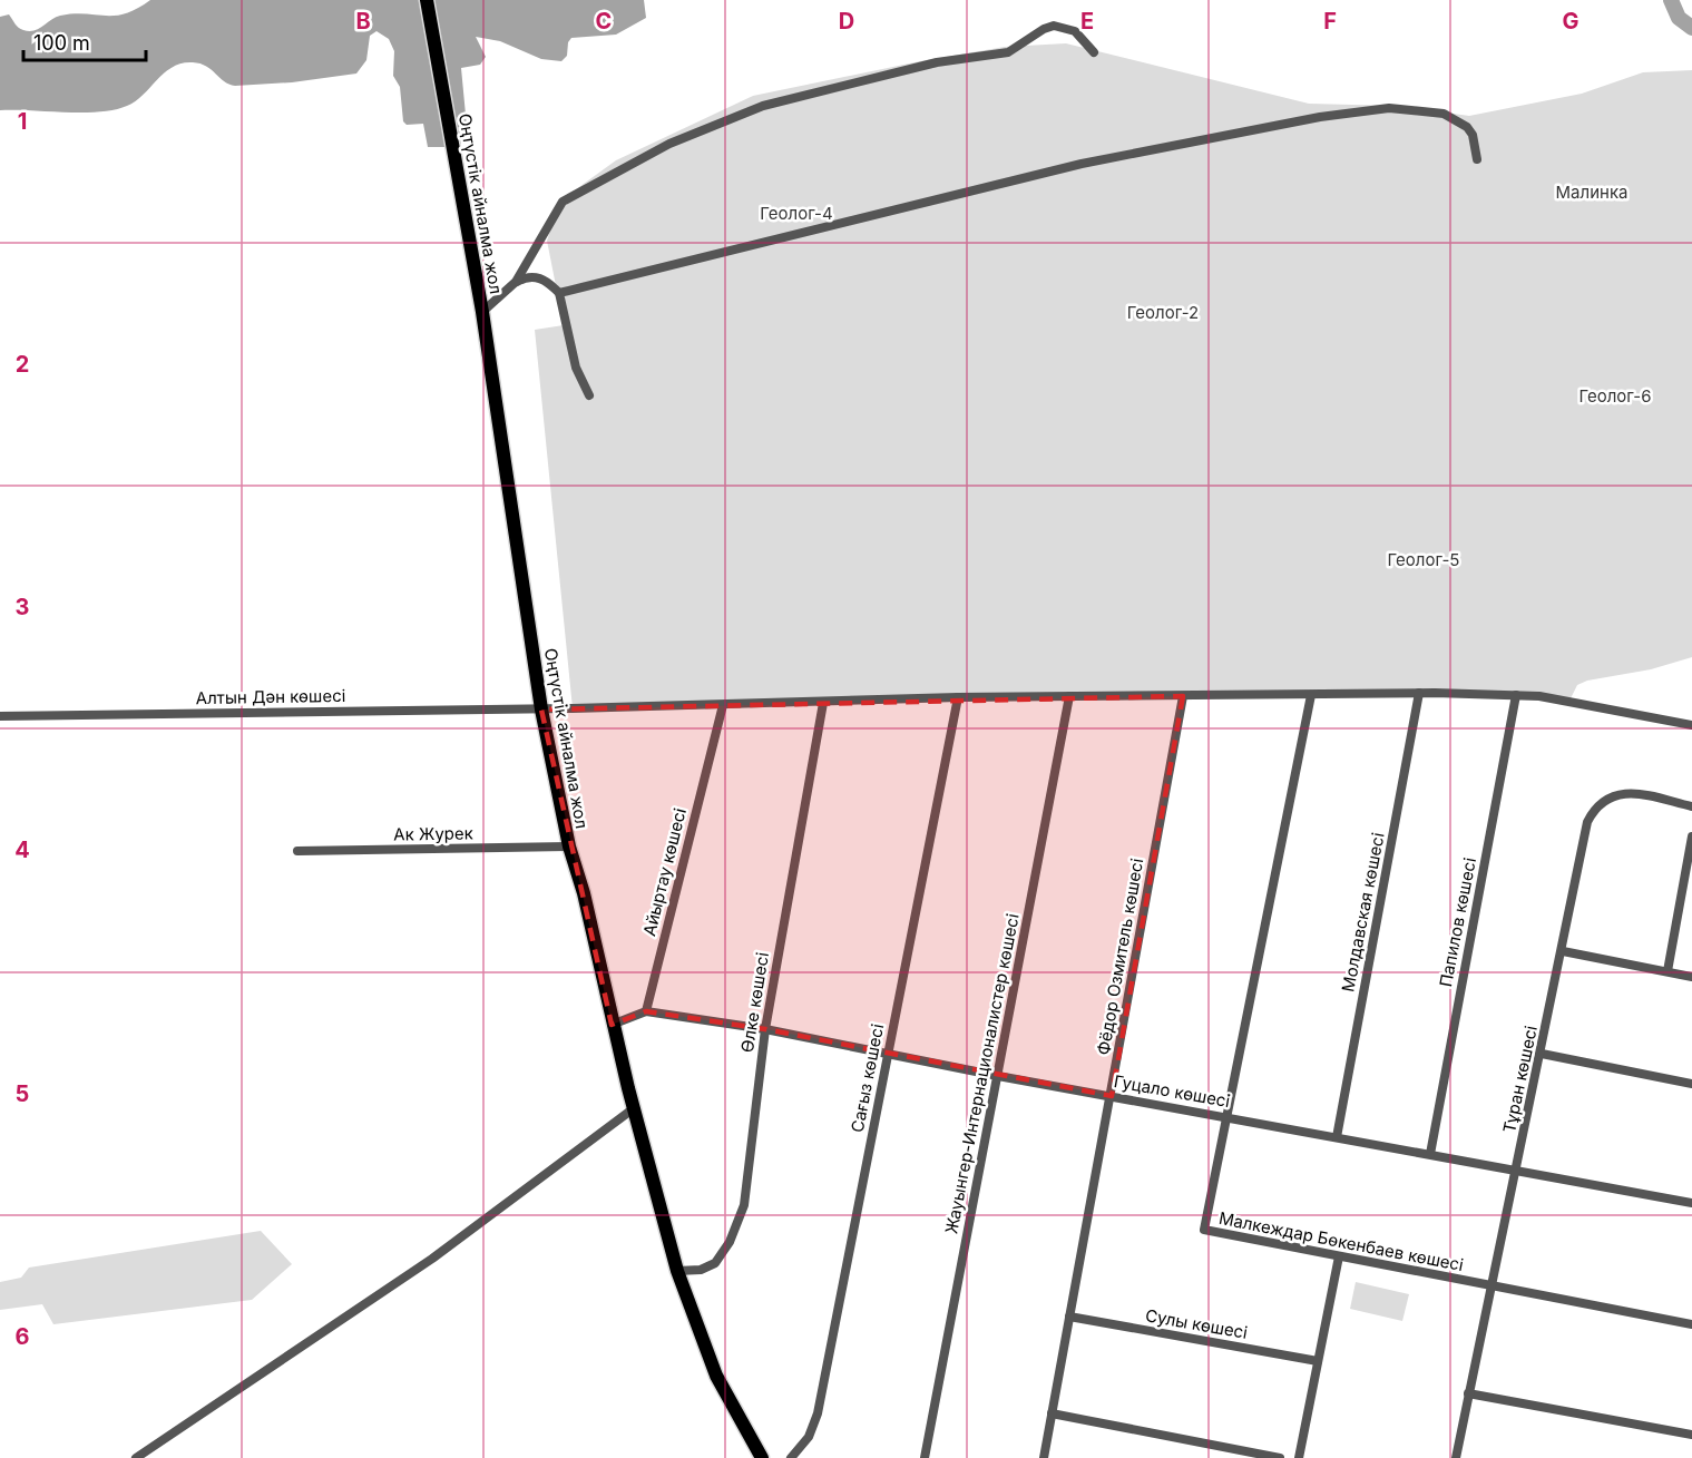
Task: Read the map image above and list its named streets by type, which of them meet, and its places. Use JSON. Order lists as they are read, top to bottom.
{
  "streets": {
    "highway": ["Оңтүстік айналма жол"],
    "street": [
      "Алтын Дән көшесі",
      "Ак Журек",
      "Айыртау көшесі",
      "Молдавская көшесі",
      "Папилов көшесі",
      "Фёдор Озмитель көшесі",
      "Өлке көшесі",
      "Жауынгер-Интернационалистер көшесі",
      "Сағыз көшесі",
      "Тұран көшесі",
      "Гуцало көшесі",
      "Малкеждар Бөкенбаев көшесі",
      "Сулы көшесі"
    ]
  },
  "crossings": [
    ["Оңтүстік айналма жол", "Алтын Дән көшесі"],
    ["Оңтүстік айналма жол", "Ак Журек"],
    ["Оңтүстік айналма жол", "Өлке көшесі"],
    ["Алтын Дән көшесі", "Айыртау көшесі"],
    ["Алтын Дән көшесі", "Молдавская көшесі"],
    ["Алтын Дән көшесі", "Папилов көшесі"],
    ["Алтын Дән көшесі", "Фёдор Озмитель көшесі"],
    ["Алтын Дән көшесі", "Өлке көшесі"],
    ["Алтын Дән көшесі", "Жауынгер-Интернационалистер көшесі"],
    ["Алтын Дән көшесі", "Сағыз көшесі"],
    ["Алтын Дән көшесі", "Малкеждар Бөкенбаев көшесі"],
    ["Айыртау көшесі", "Гуцало көшесі"],
    ["Молдавская көшесі", "Гуцало көшесі"],
    ["Папилов көшесі", "Гуцало көшесі"],
    ["Фёдор Озмитель көшесі", "Гуцало көшесі"],
    ["Фёдор Озмитель көшесі", "Сулы көшесі"],
    ["Өлке көшесі", "Гуцало көшесі"],
    ["Жауынгер-Интернационалистер көшесі", "Гуцало көшесі"],
    ["Сағыз көшесі", "Гуцало көшесі"],
    ["Тұран көшесі", "Гуцало көшесі"],
    ["Тұран көшесі", "Малкеждар Бөкенбаев көшесі"],
    ["Гуцало көшесі", "Малкеждар Бөкенбаев көшесі"]
  ],
  "parks": [
    "Малинка",
    "Геолог-4",
    "Геолог-2",
    "Геолог-6",
    "Геолог-5"
  ],
  "scale_bar": "100 m",
  "grid": {
    "columns": [
      "B",
      "C",
      "D",
      "E",
      "F",
      "G"
    ],
    "rows": [
      "1",
      "2",
      "3",
      "4",
      "5",
      "6"
    ]
  }
}
